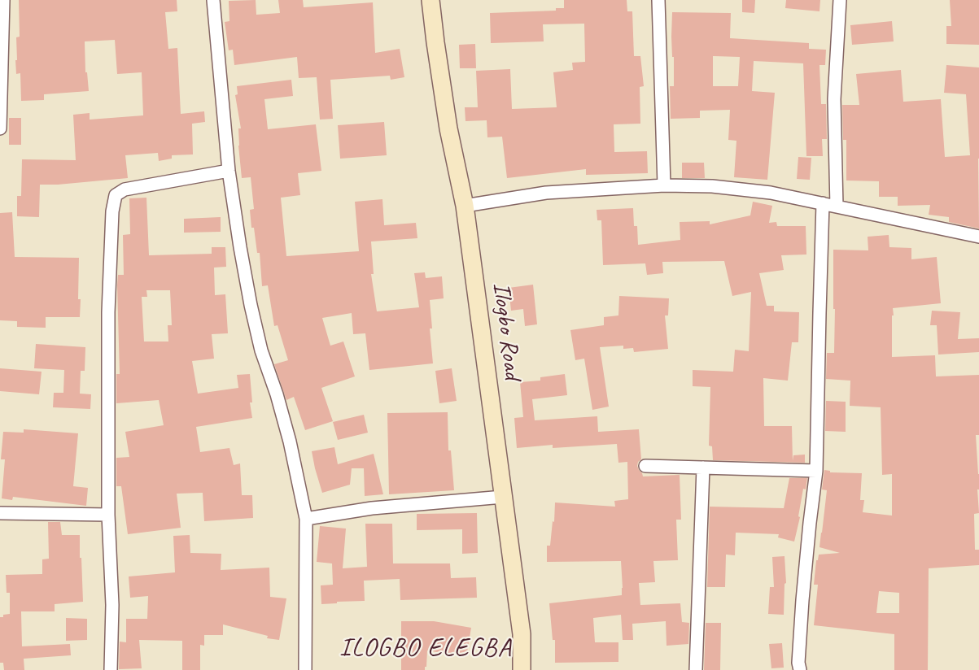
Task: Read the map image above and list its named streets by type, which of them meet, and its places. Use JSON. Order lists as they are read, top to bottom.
{
  "streets": {
    "main road": ["Ilogbo Road"]
  },
  "districts": ["ILOGBO ELEGBA"]
}
